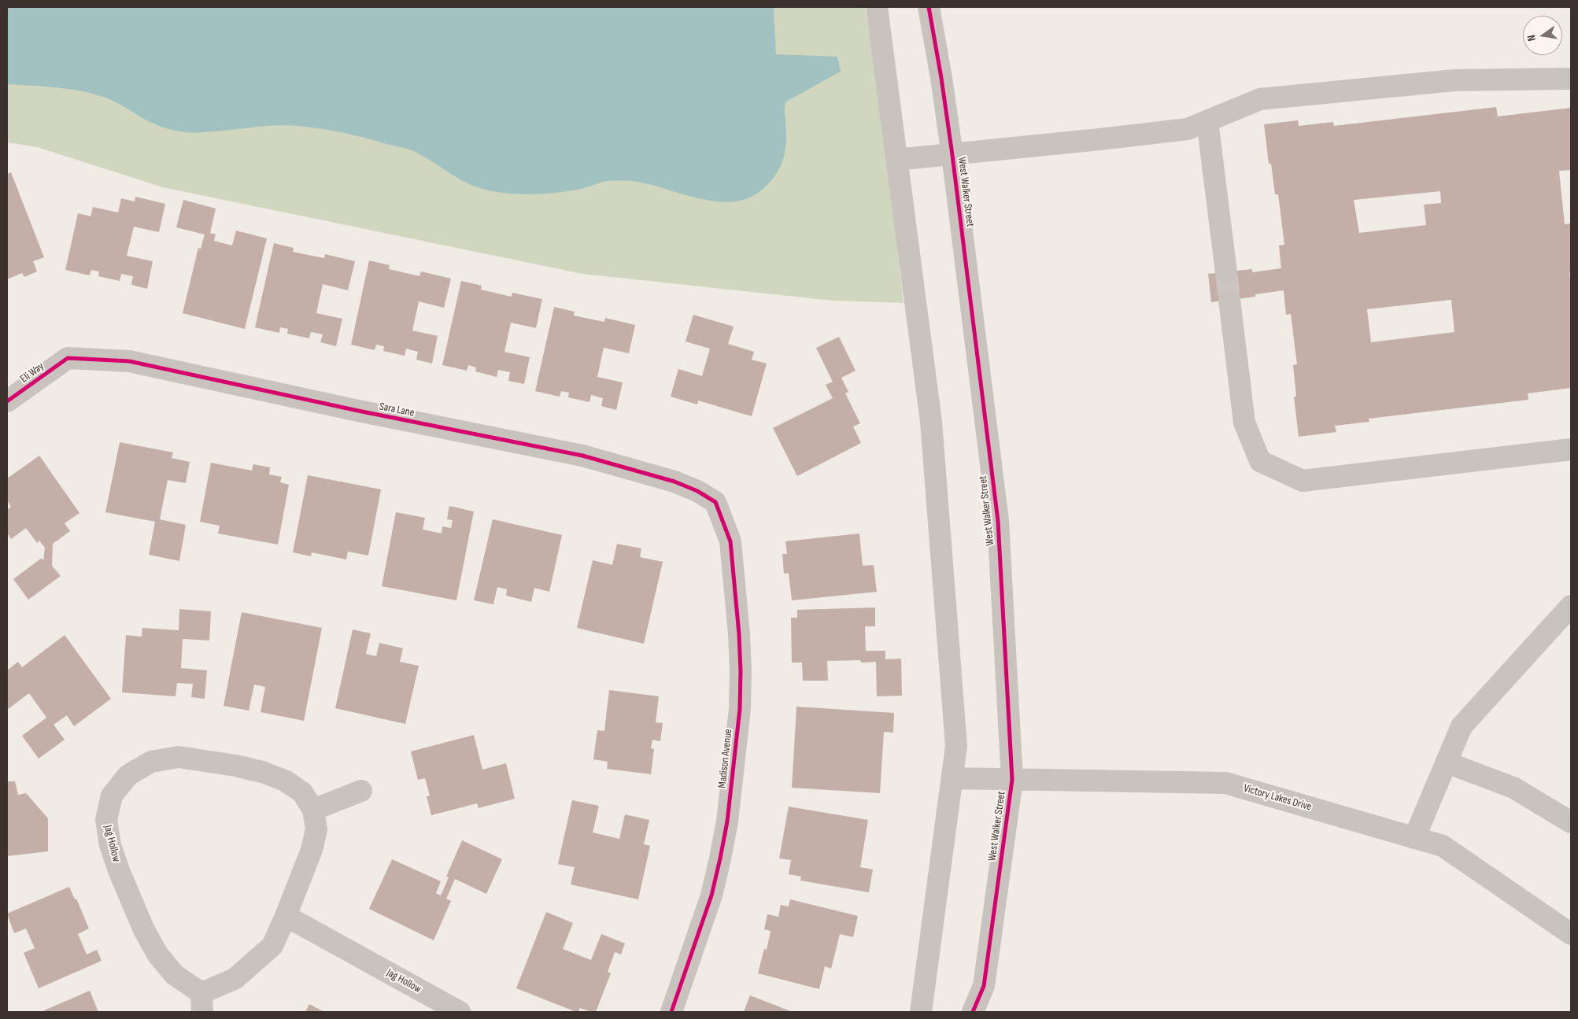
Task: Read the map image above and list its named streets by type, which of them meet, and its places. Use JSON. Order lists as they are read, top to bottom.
{
  "streets": {
    "street": [
      "West Walker Street",
      "Eli Way",
      "Sara Lane",
      "Madison Avenue",
      "Victory Lakes Drive",
      "Jag Hollow"
    ]
  },
  "crossings": [
    ["West Walker Street", "Victory Lakes Drive"],
    ["Eli Way", "Sara Lane"],
    ["Sara Lane", "Madison Avenue"]
  ],
  "north": "left"
}
